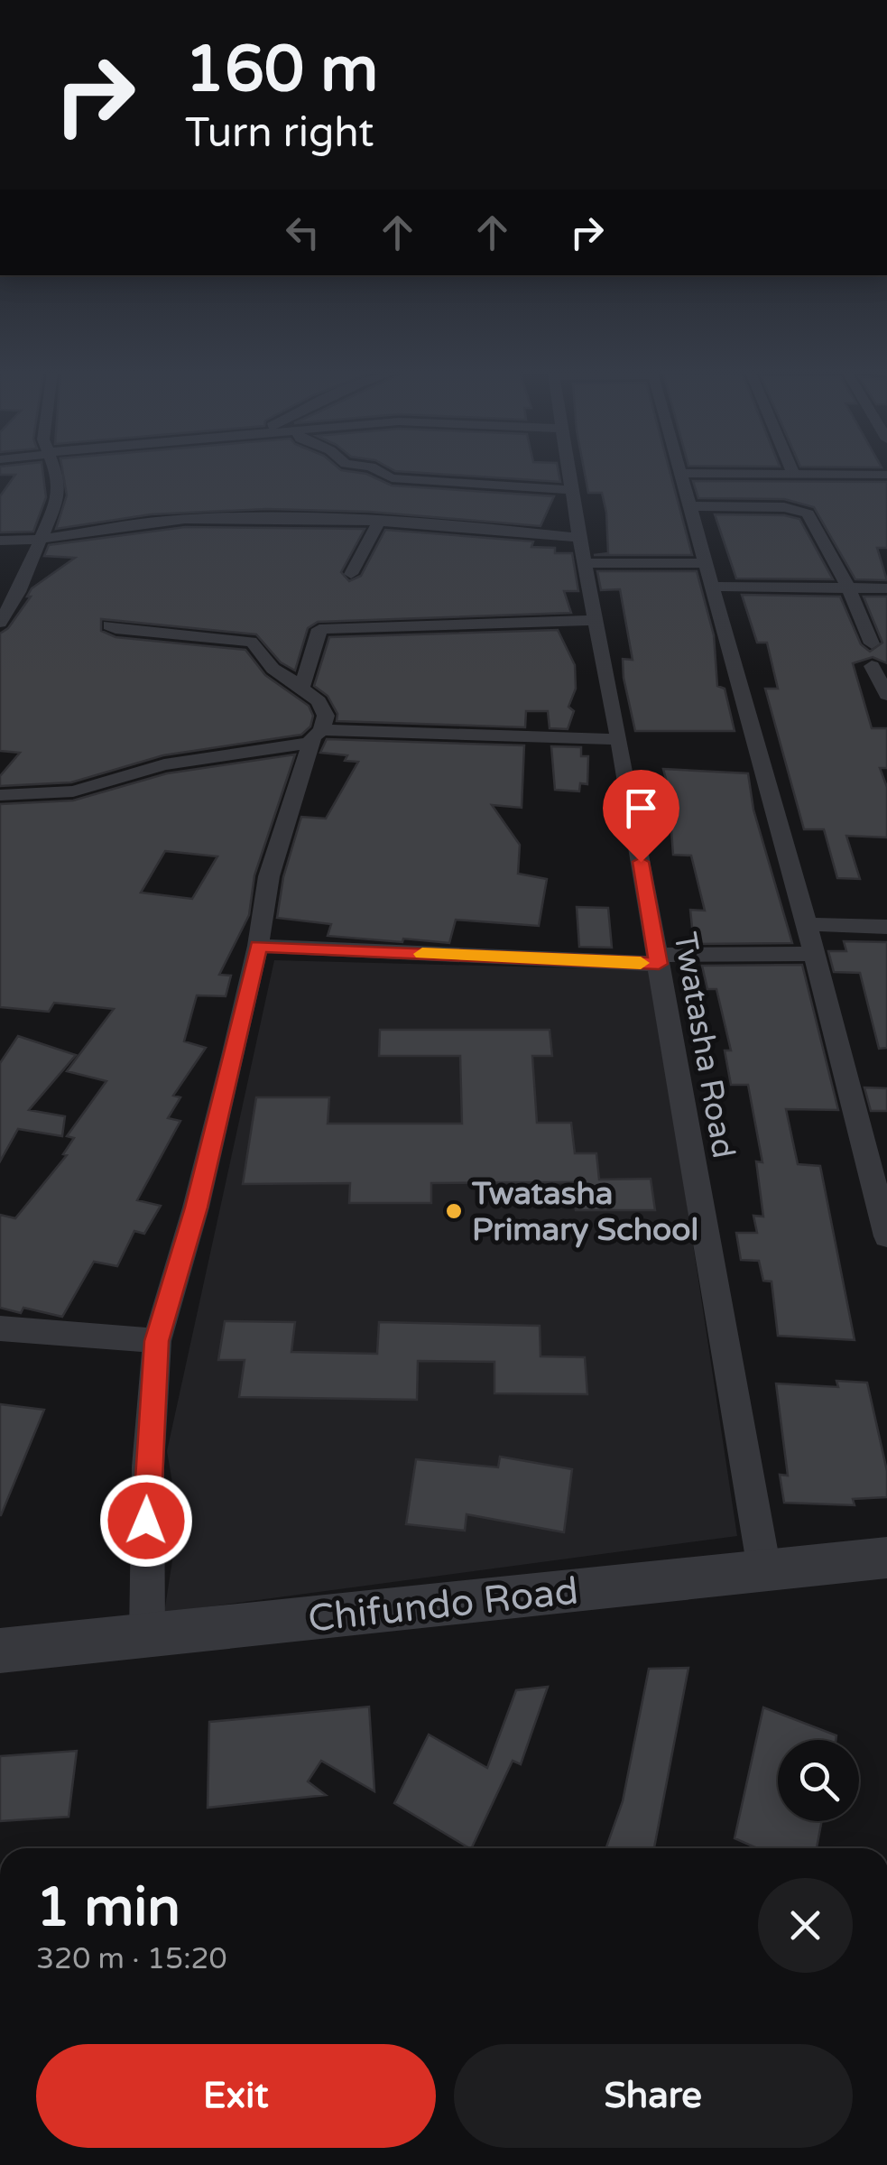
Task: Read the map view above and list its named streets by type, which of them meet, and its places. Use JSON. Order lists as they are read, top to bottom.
{
  "streets": {
    "street": ["Twatasha Road", "Chifundo Road"]
  },
  "crossings": [
    ["Twatasha Road", "Chifundo Road"]
  ],
  "places": ["Twatasha Primary School"],
  "page": {
    "turn": ["160 m", "Turn right"],
    "heading": ["1 min", "320 m · 15:20"],
    "buttons": ["Exit", "Share"]
  }
}
